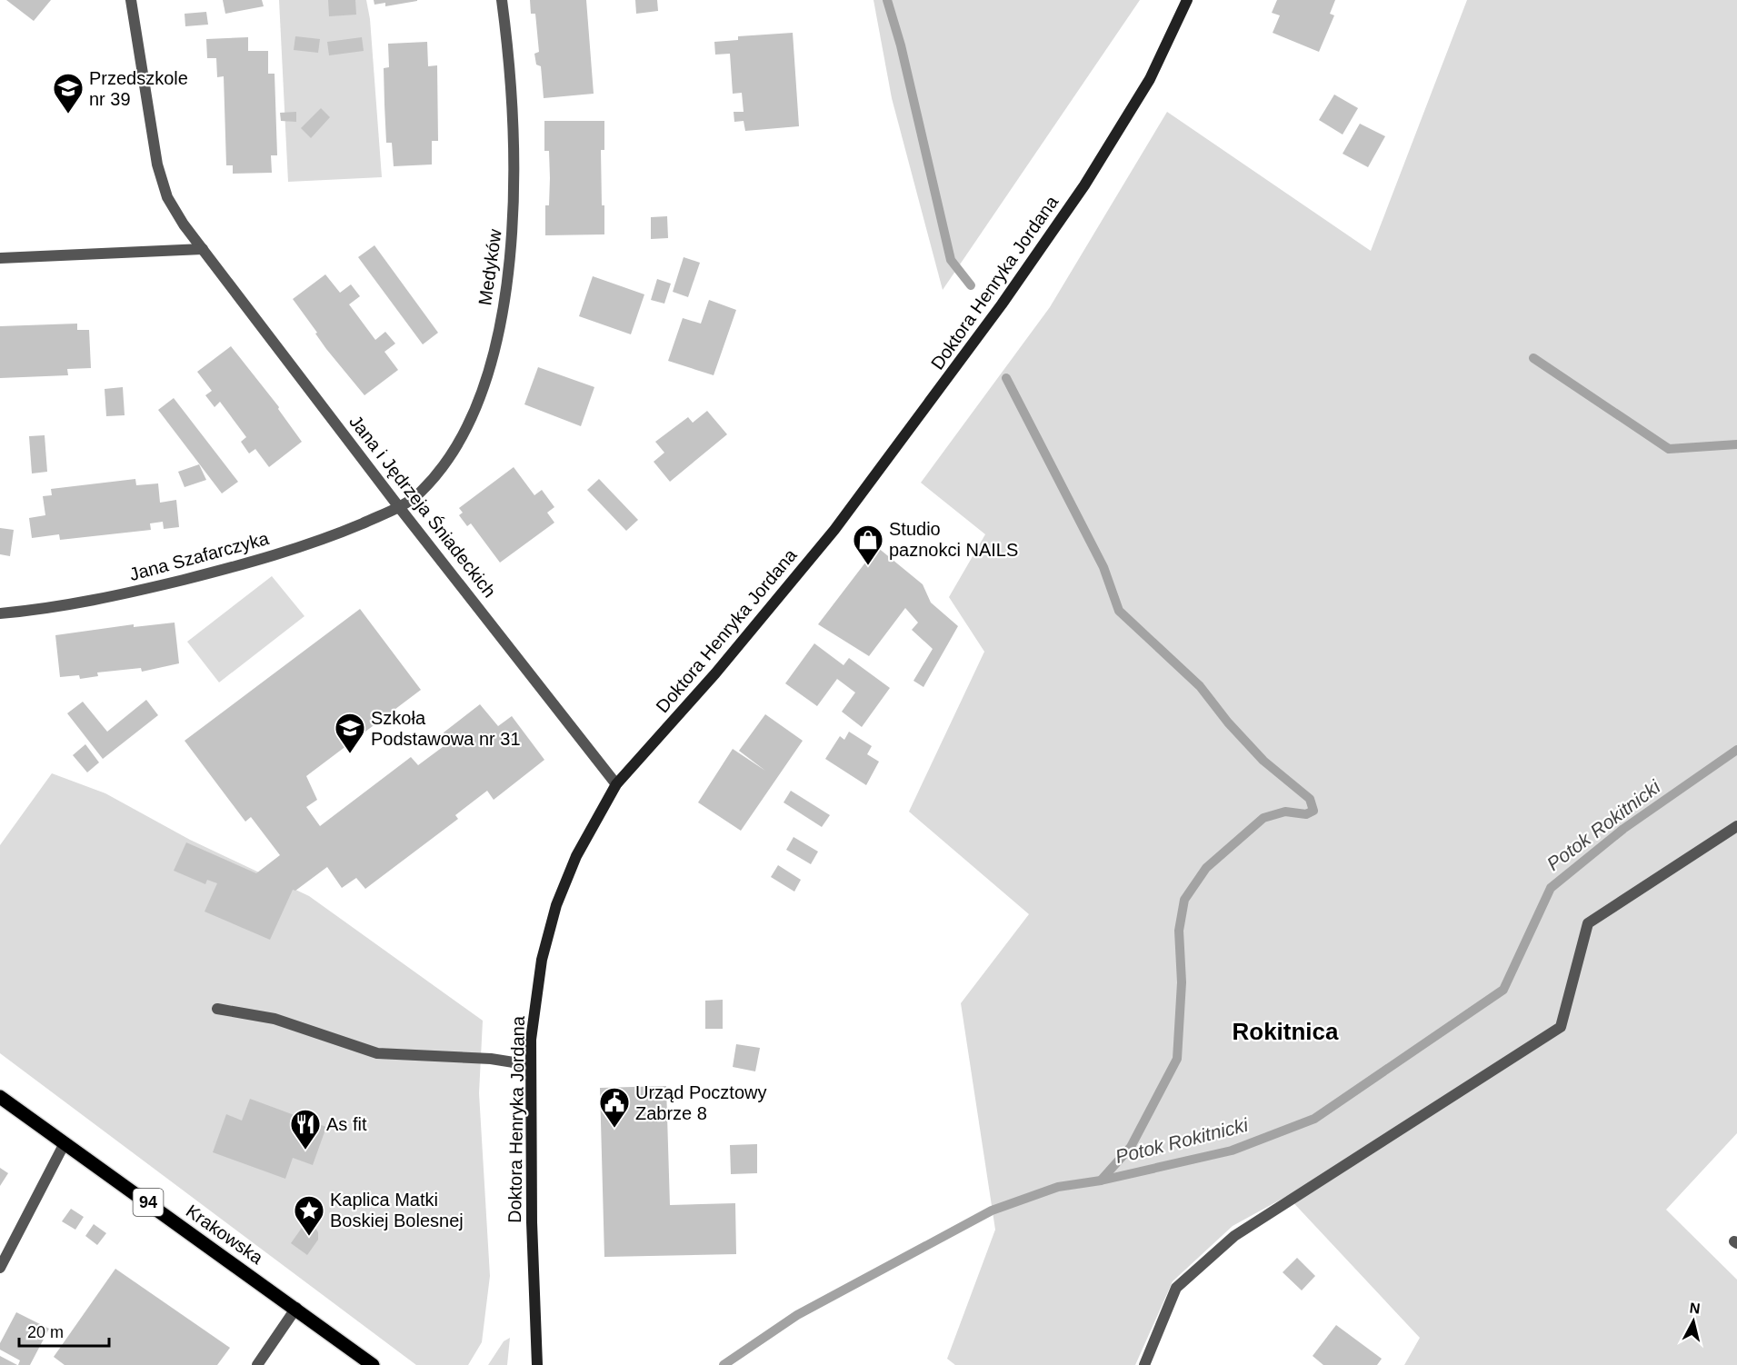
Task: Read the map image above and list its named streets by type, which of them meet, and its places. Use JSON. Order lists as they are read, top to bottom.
{
  "streets": {
    "main road": ["94", "Krakowska"],
    "street": [
      "Medyków",
      "Doktora Henryka Jordana",
      "Jana i Jędrzeja Śniadeckich",
      "Jana Szafarczyka"
    ]
  },
  "crossings": [
    ["Medyków", "Jana i Jędrzeja Śniadeckich"],
    ["Medyków", "Jana Szafarczyka"],
    ["Doktora Henryka Jordana", "Jana i Jędrzeja Śniadeckich"],
    ["Jana i Jędrzeja Śniadeckich", "Jana Szafarczyka"]
  ],
  "districts": ["Rokitnica"],
  "water": ["Potok Rokitnicki"],
  "places": {
    "school or university": ["Przedszkole nr 39", "Szkoła Podstawowa nr 31"],
    "shop": ["Studio paznokci NAILS"],
    "public building": ["Urząd Pocztowy Zabrze 8"],
    "restaurant": ["As fit"],
    "place": ["Kaplica Matki Boskiej Bolesnej"]
  },
  "scale_bar": "20 m",
  "north": "top"
}
